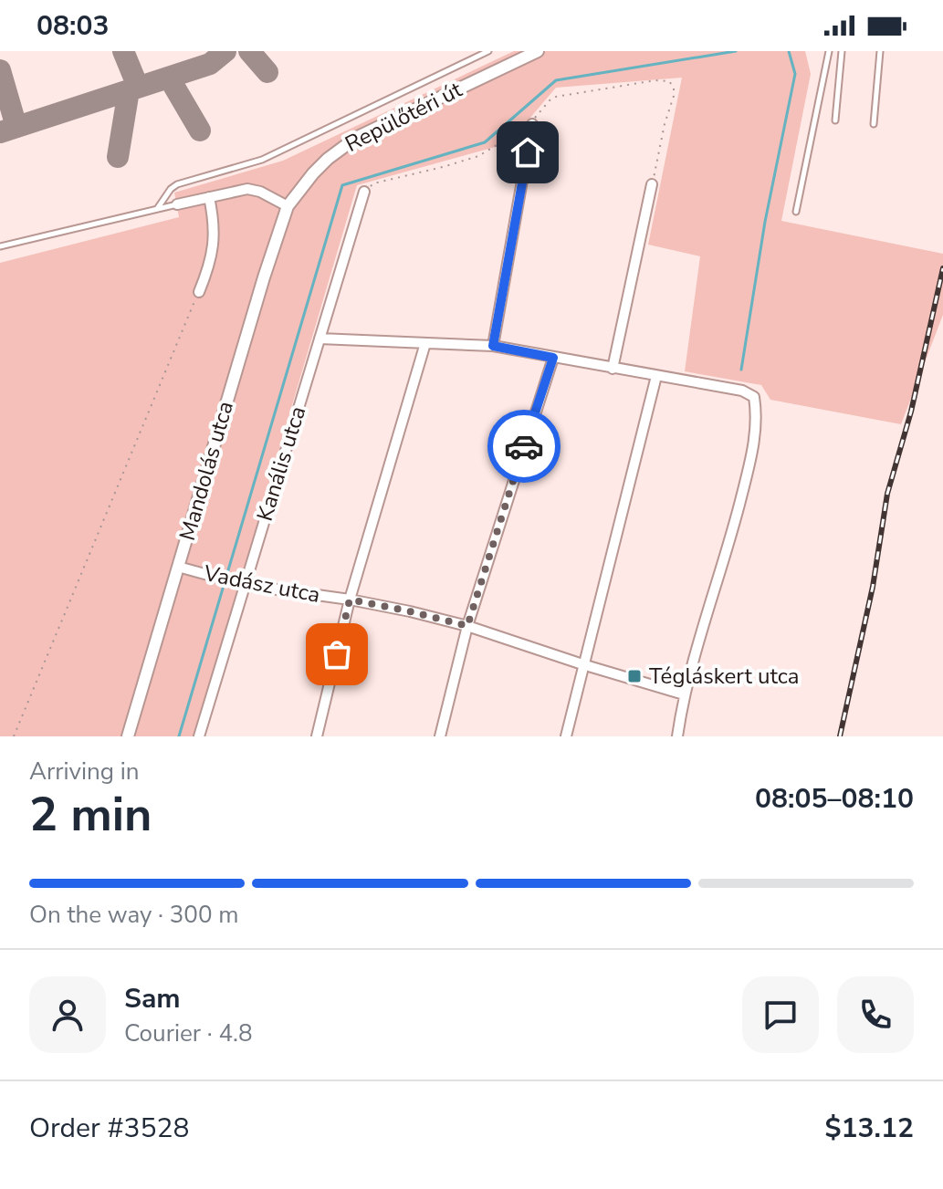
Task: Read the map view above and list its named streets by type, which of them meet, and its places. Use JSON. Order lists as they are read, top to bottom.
{
  "streets": {
    "street": [
      "Repülőtéri út",
      "Kanális utca",
      "Mandolás utca",
      "Vadász utca"
    ]
  },
  "crossings": [
    ["Repülőtéri út", "Mandolás utca"],
    ["Kanális utca", "Vadász utca"],
    ["Mandolás utca", "Vadász utca"]
  ],
  "places": {
    "transit": ["Tégláskert utca"]
  },
  "page": {
    "status": "08:03",
    "heading": ["2 min", "Arriving in", "08:05–08:10"],
    "panel": [
      "Sam",
      "Courier · 4.8",
      "Order #3528",
      "$13.12"
    ],
    "bar": "On the way · 300 m"
  }
}
